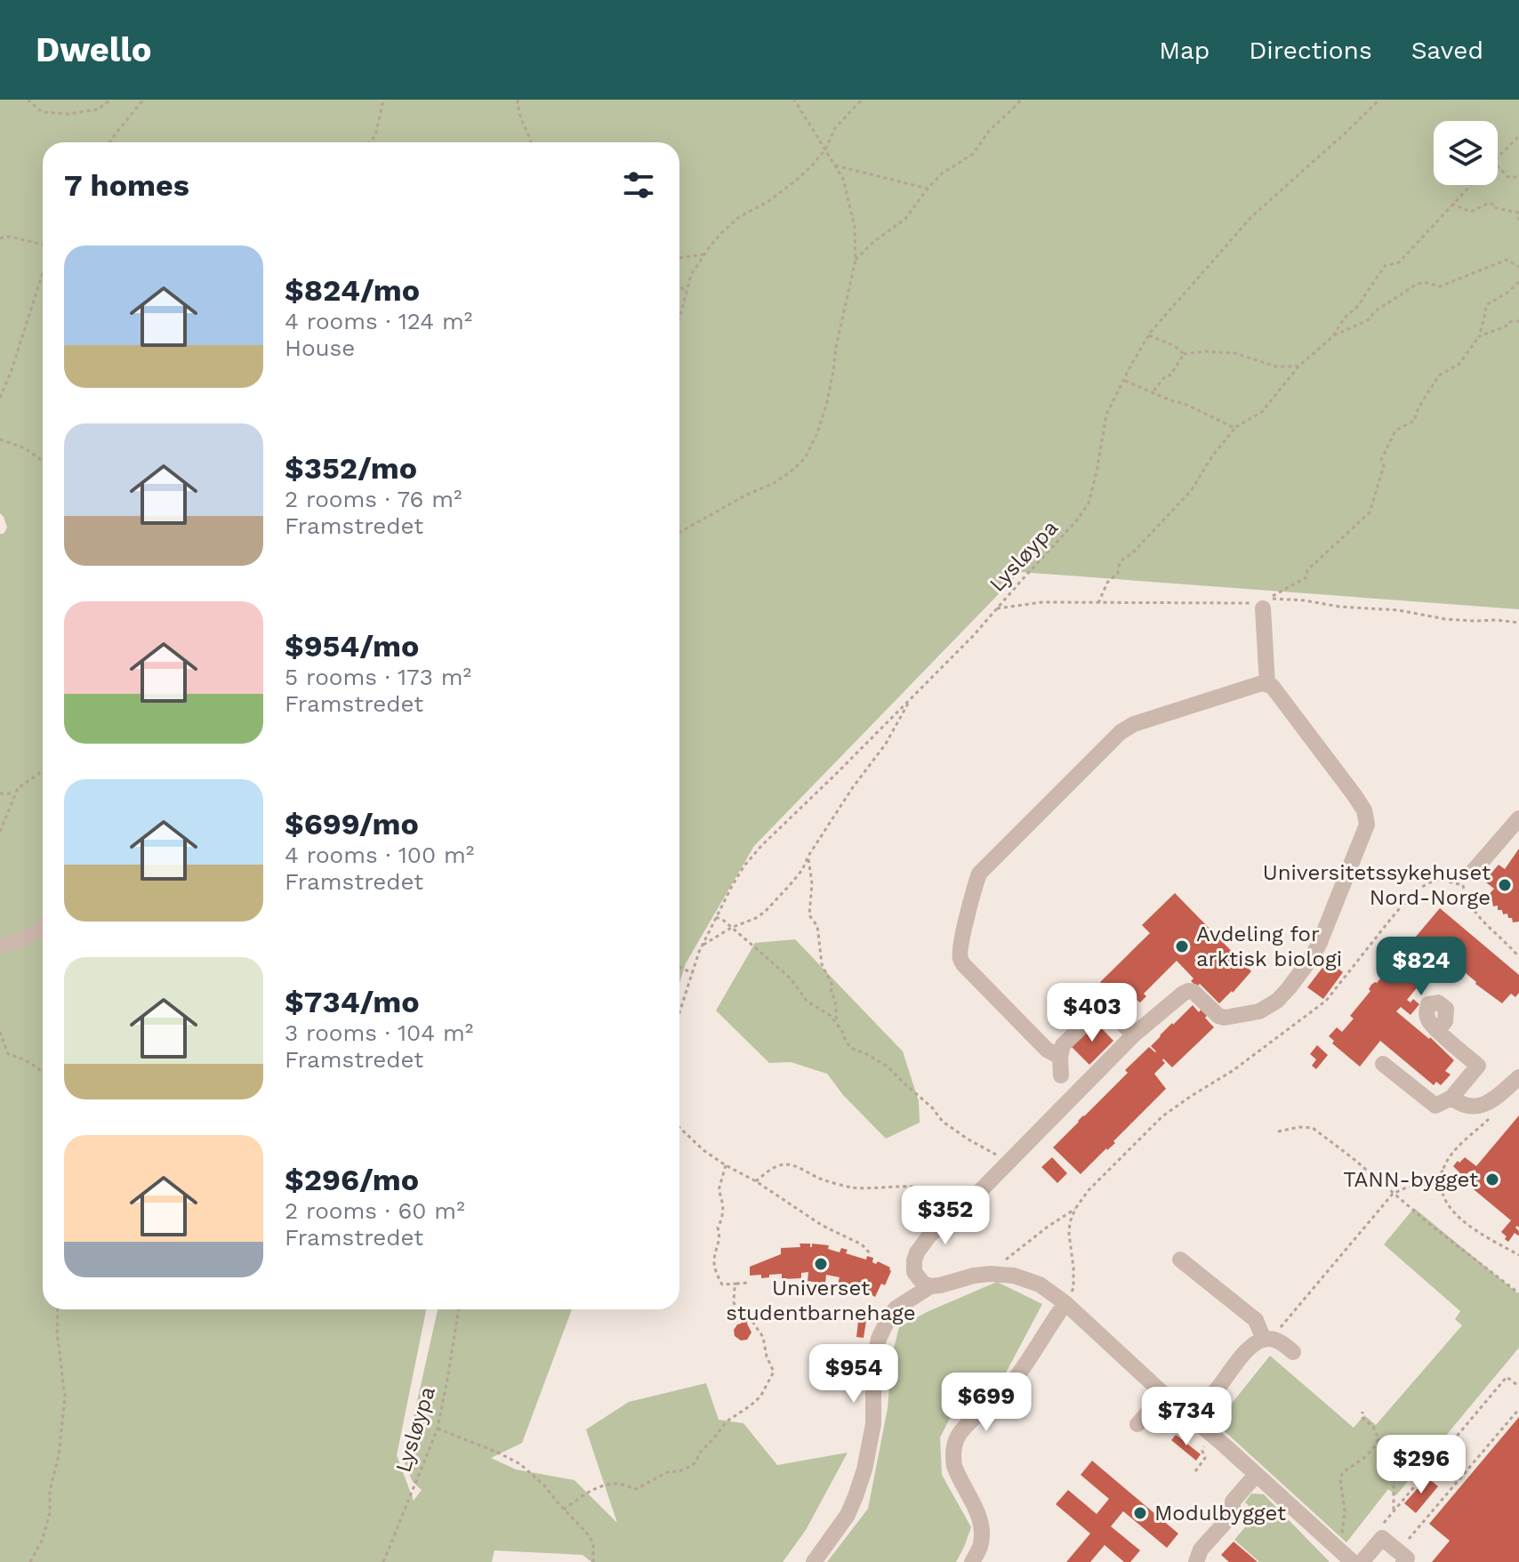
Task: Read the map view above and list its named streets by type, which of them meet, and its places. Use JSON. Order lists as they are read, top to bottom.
{
  "streets": {
    "path": ["Lysløypa"]
  },
  "places": [
    "Universitetssykehuset Nord-Norge",
    "Avdeling for arktisk biologi",
    "TANN-bygget",
    "Universet studentbarnehage",
    "Modulbygget"
  ],
  "page": {
    "header": "Dwello",
    "nav": ["Map", "Directions", "Saved"],
    "heading": "7 homes",
    "list": [
      {
        "name": "$824/mo",
        "note": "4 rooms · 124 m² · House"
      },
      {
        "name": "$352/mo",
        "note": "2 rooms · 76 m² · Framstredet"
      },
      {
        "name": "$954/mo",
        "note": "5 rooms · 173 m² · Framstredet"
      },
      {
        "name": "$699/mo",
        "note": "4 rooms · 100 m² · Framstredet"
      },
      {
        "name": "$734/mo",
        "note": "3 rooms · 104 m² · Framstredet"
      },
      {
        "name": "$296/mo",
        "note": "2 rooms · 60 m² · Framstredet"
      }
    ],
    "price": [
      "$824",
      "$403",
      "$352",
      "$954",
      "$699",
      "$734",
      "$296"
    ]
  }
}
